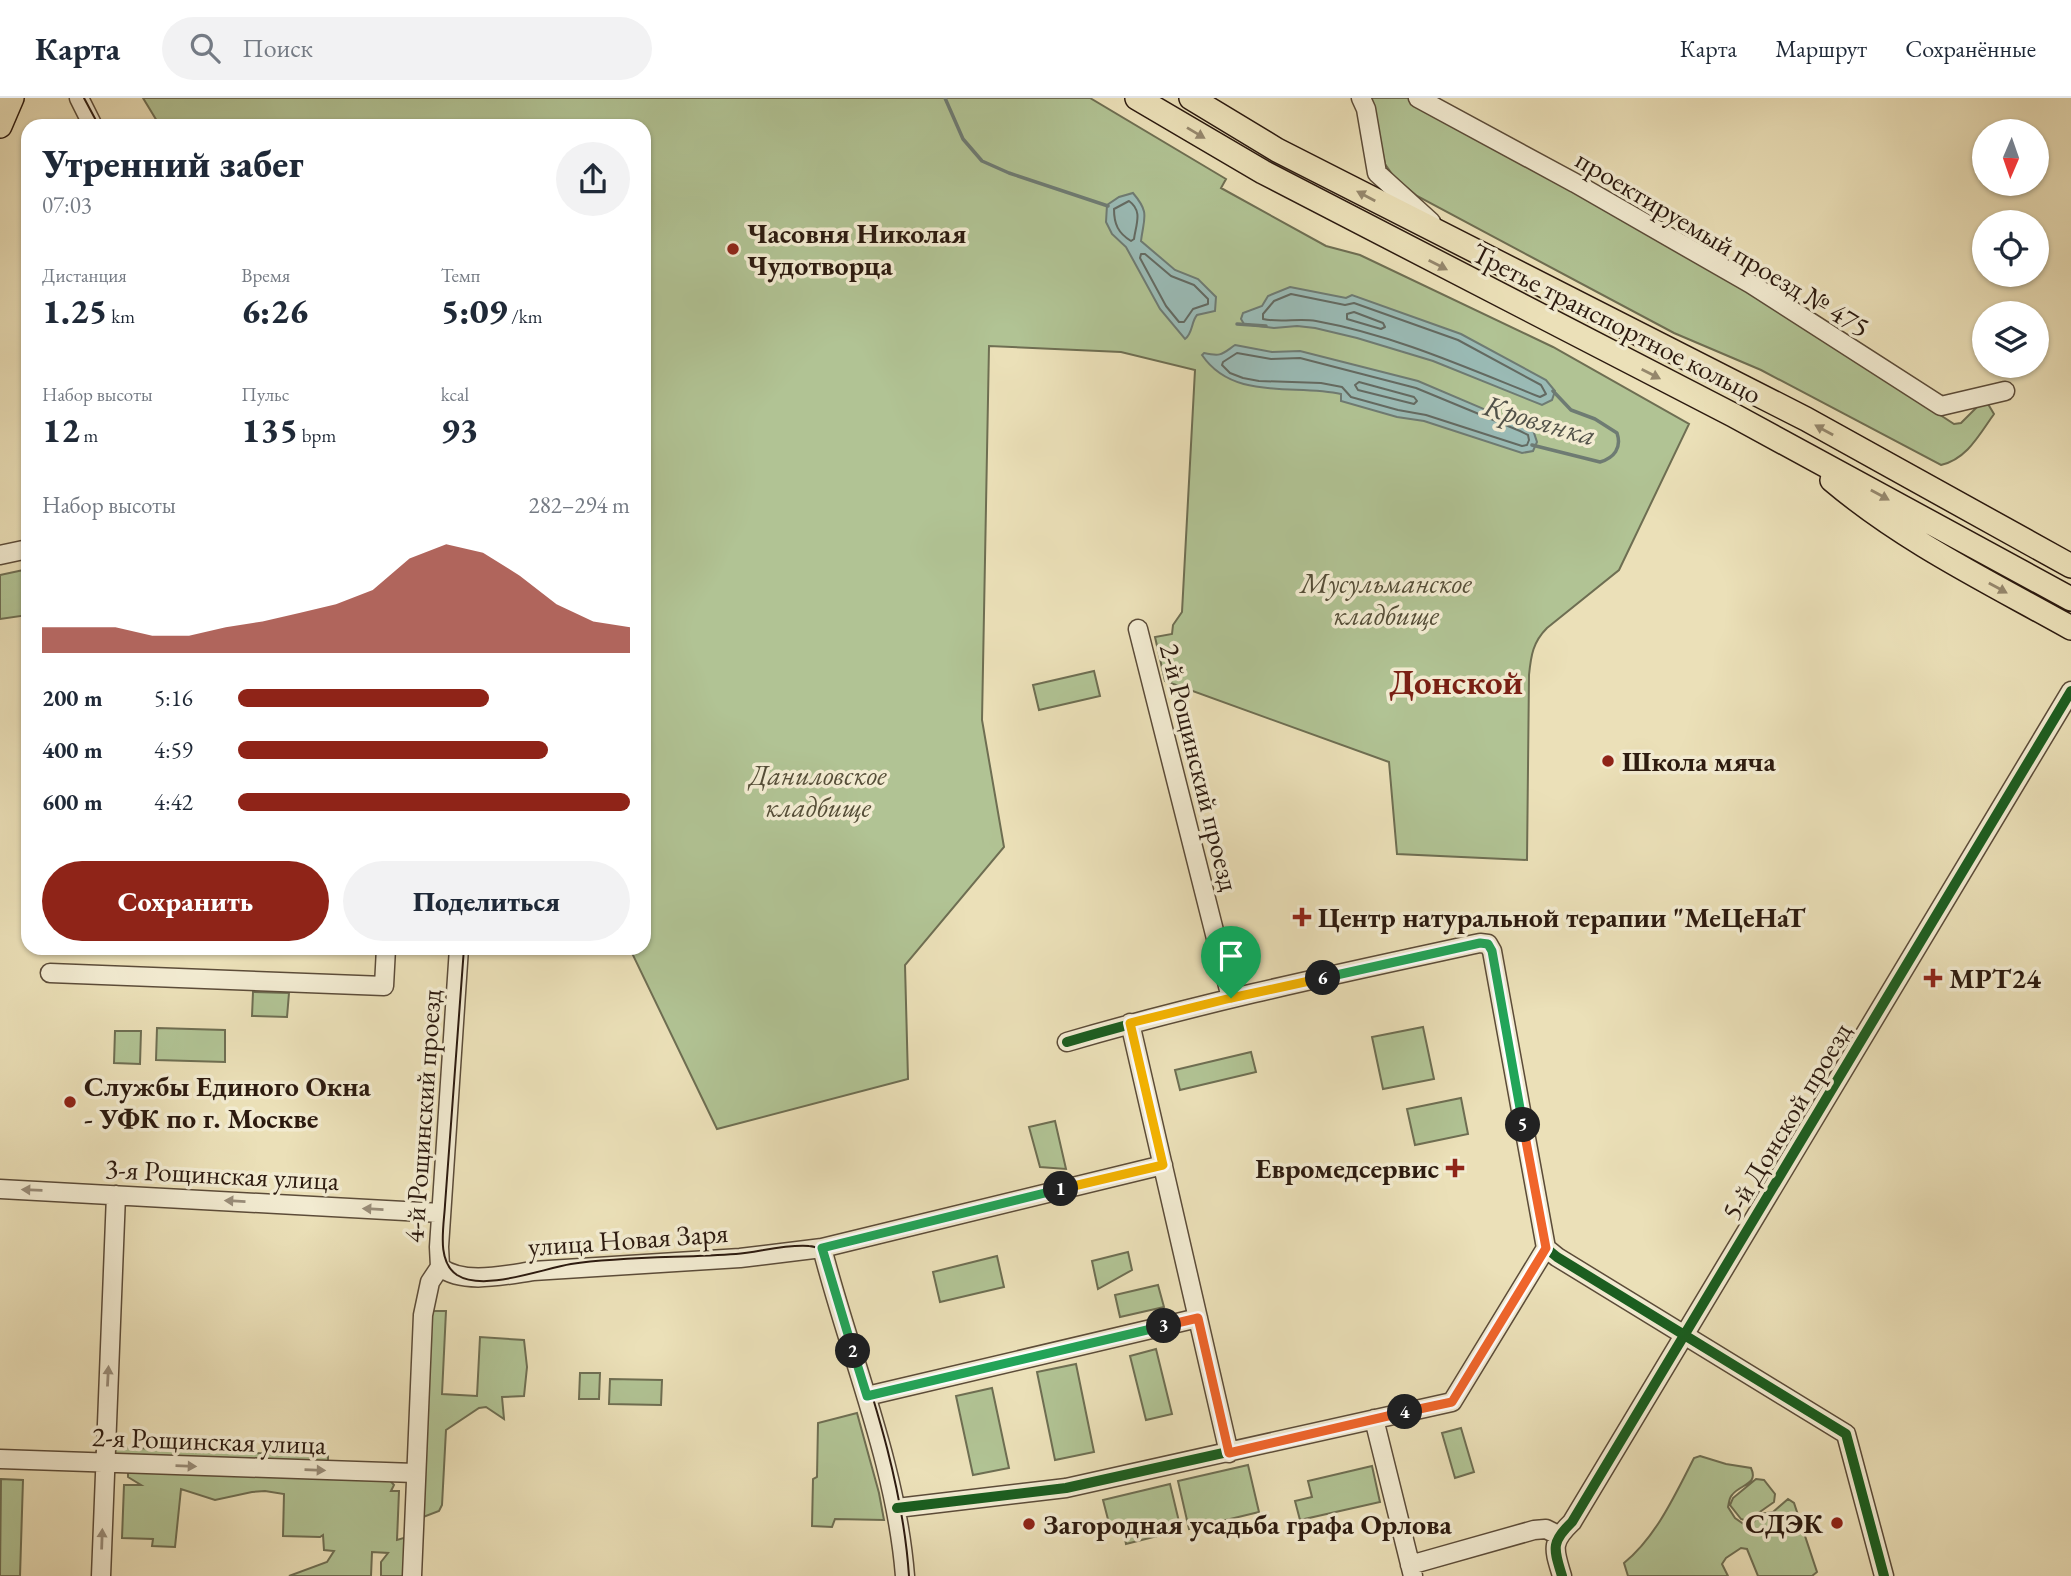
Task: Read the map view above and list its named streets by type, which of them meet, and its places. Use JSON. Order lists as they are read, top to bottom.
{
  "streets": {
    "main road": ["Третье транспортное кольцо"],
    "street": [
      "проектируемый проезд № 475",
      "2-й Рощинский проезд",
      "4-й Рощинский проезд",
      "5-й Донской проезд",
      "3-я Рощинская улица",
      "улица Новая Заря",
      "2-я Рощинская улица"
    ]
  },
  "crossings": [
    ["4-й Рощинский проезд", "3-я Рощинская улица"],
    ["4-й Рощинский проезд", "улица Новая Заря"],
    ["4-й Рощинский проезд", "2-я Рощинская улица"]
  ],
  "one_way": ["3-я Рощинская улица", "2-я Рощинская улица"],
  "districts": ["Донской"],
  "water": ["Кровянка"],
  "parks": ["Мусульманское кладбище", "Даниловское кладбище"],
  "places": {
    "other": [
      "Часовня Николая Чудотворца",
      "Школа мяча",
      "Службы Единого Окна - УФК по г. Москве",
      "СДЭК",
      "Загородная усадьба графа Орлова"
    ],
    "health": ["Центр натуральной терапии \"МеЦеНаТ", "МРТ24", "Евромедсервис"]
  },
  "north": "bottom",
  "page": {
    "header": "Карта",
    "search": "Поиск",
    "nav": ["Карта", "Маршрут", "Сохранённые"],
    "heading": ["Утренний забег", "07:03"],
    "stats": [
      ["Дистанция", "1.25 km"],
      ["Время", "6:26"],
      ["Темп", "5:09 /km"],
      ["Набор высоты", "12 m"],
      ["Пульс", "135 bpm"],
      ["kcal", "93"]
    ],
    "chart": ["Набор высоты", "282–294 m"],
    "list": [
      {
        "name": "200 m",
        "note": "5:16"
      },
      {
        "name": "400 m",
        "note": "4:59"
      },
      {
        "name": "600 m",
        "note": "4:42"
      }
    ],
    "buttons": ["Сохранить", "Поделиться"],
    "pins": [
      "6",
      "5",
      "1",
      "3",
      "2",
      "4"
    ]
  }
}
